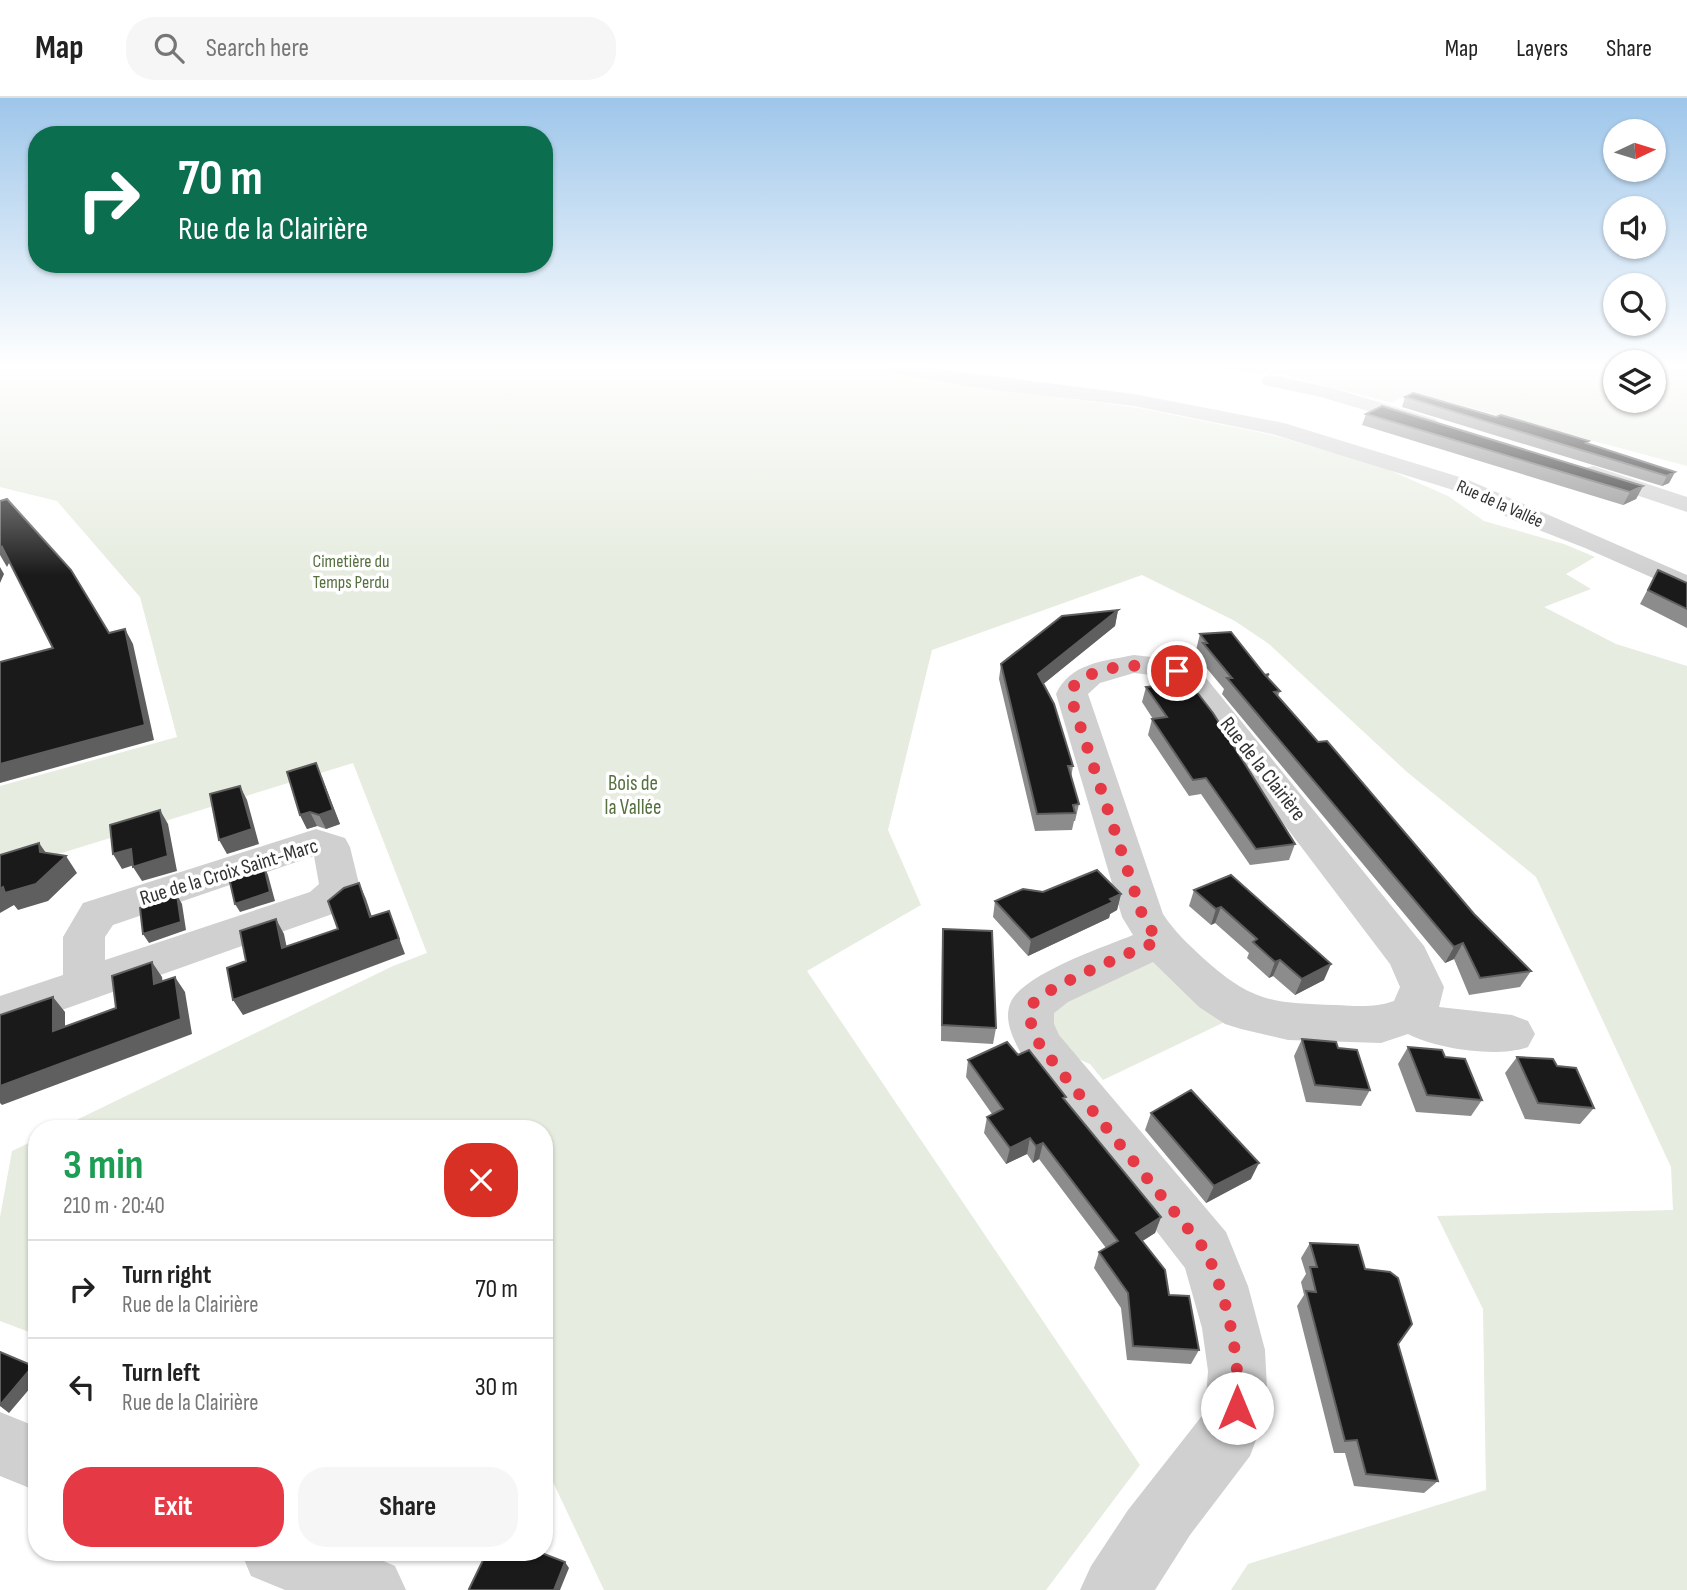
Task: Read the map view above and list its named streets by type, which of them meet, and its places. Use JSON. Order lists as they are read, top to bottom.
{
  "streets": {
    "street": ["Rue de la Vallée", "Rue de la Clairière", "Rue de la Croix Saint-Marc"]
  },
  "parks": ["Cimetière du Temps Perdu", "Bois de la Vallée"],
  "north": "right",
  "page": {
    "header": "Map",
    "search": "Search here",
    "nav": ["Map", "Layers", "Share"],
    "turn": ["70 m", "Rue de la Clairière"],
    "heading": ["3 min", "210 m · 20:40"],
    "list": [
      {
        "name": "Turn right",
        "note": "Rue de la Clairière",
        "value": "70 m"
      },
      {
        "name": "Turn left",
        "note": "Rue de la Clairière",
        "value": "30 m"
      }
    ],
    "buttons": ["Exit", "Share"]
  }
}
